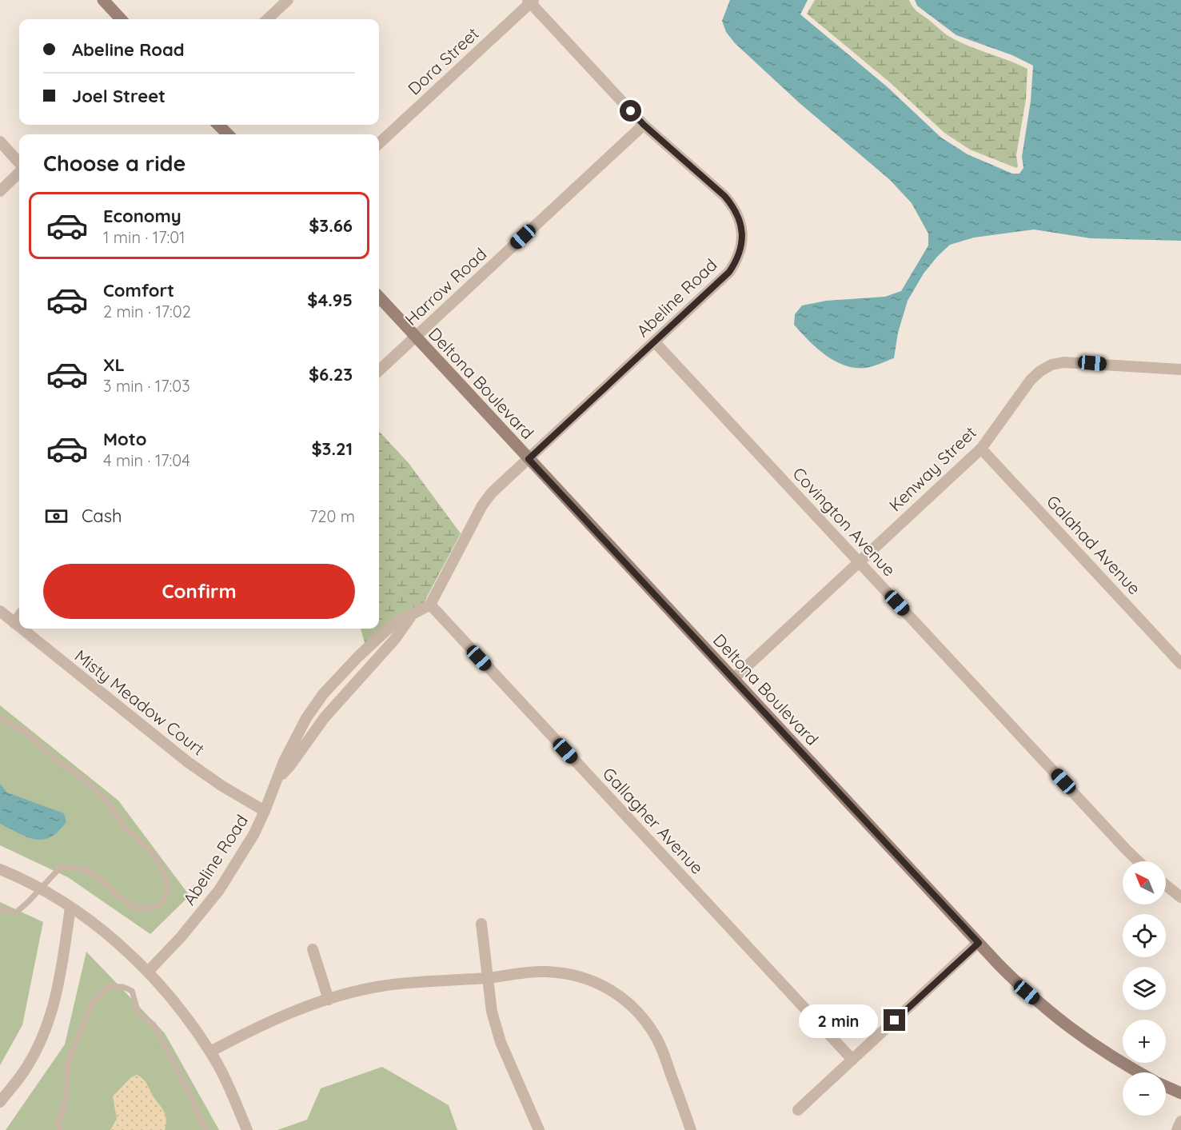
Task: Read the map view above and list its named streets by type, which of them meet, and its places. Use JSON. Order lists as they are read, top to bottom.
{
  "streets": {
    "main road": ["Deltona Boulevard"],
    "street": [
      "Dora Street",
      "Harrow Road",
      "Abeline Road",
      "Kenway Street",
      "Covington Avenue",
      "Galahad Avenue",
      "Misty Meadow Court",
      "Gallagher Avenue"
    ]
  },
  "crossings": [
    ["Dora Street", "Abeline Road"],
    ["Harrow Road", "Abeline Road"],
    ["Harrow Road", "Deltona Boulevard"],
    ["Abeline Road", "Deltona Boulevard"],
    ["Abeline Road", "Covington Avenue"],
    ["Abeline Road", "Misty Meadow Court"],
    ["Abeline Road", "Gallagher Avenue"],
    ["Deltona Boulevard", "Kenway Street"],
    ["Kenway Street", "Covington Avenue"],
    ["Kenway Street", "Galahad Avenue"]
  ],
  "north": "top left",
  "page": {
    "banner": ["Abeline Road", "Joel Street"],
    "heading": "Choose a ride",
    "list": [
      {
        "name": "Economy",
        "note": "1 min · 17:01",
        "value": "$3.66"
      },
      {
        "name": "Comfort",
        "note": "2 min · 17:02",
        "value": "$4.95"
      },
      {
        "name": "XL",
        "note": "3 min · 17:03",
        "value": "$6.23"
      },
      {
        "name": "Moto",
        "note": "4 min · 17:04",
        "value": "$3.21"
      }
    ],
    "pay": ["Cash", "720 m"],
    "buttons": "Confirm",
    "map_buttons": ["+", "−"],
    "bubble": "2 min"
  }
}
